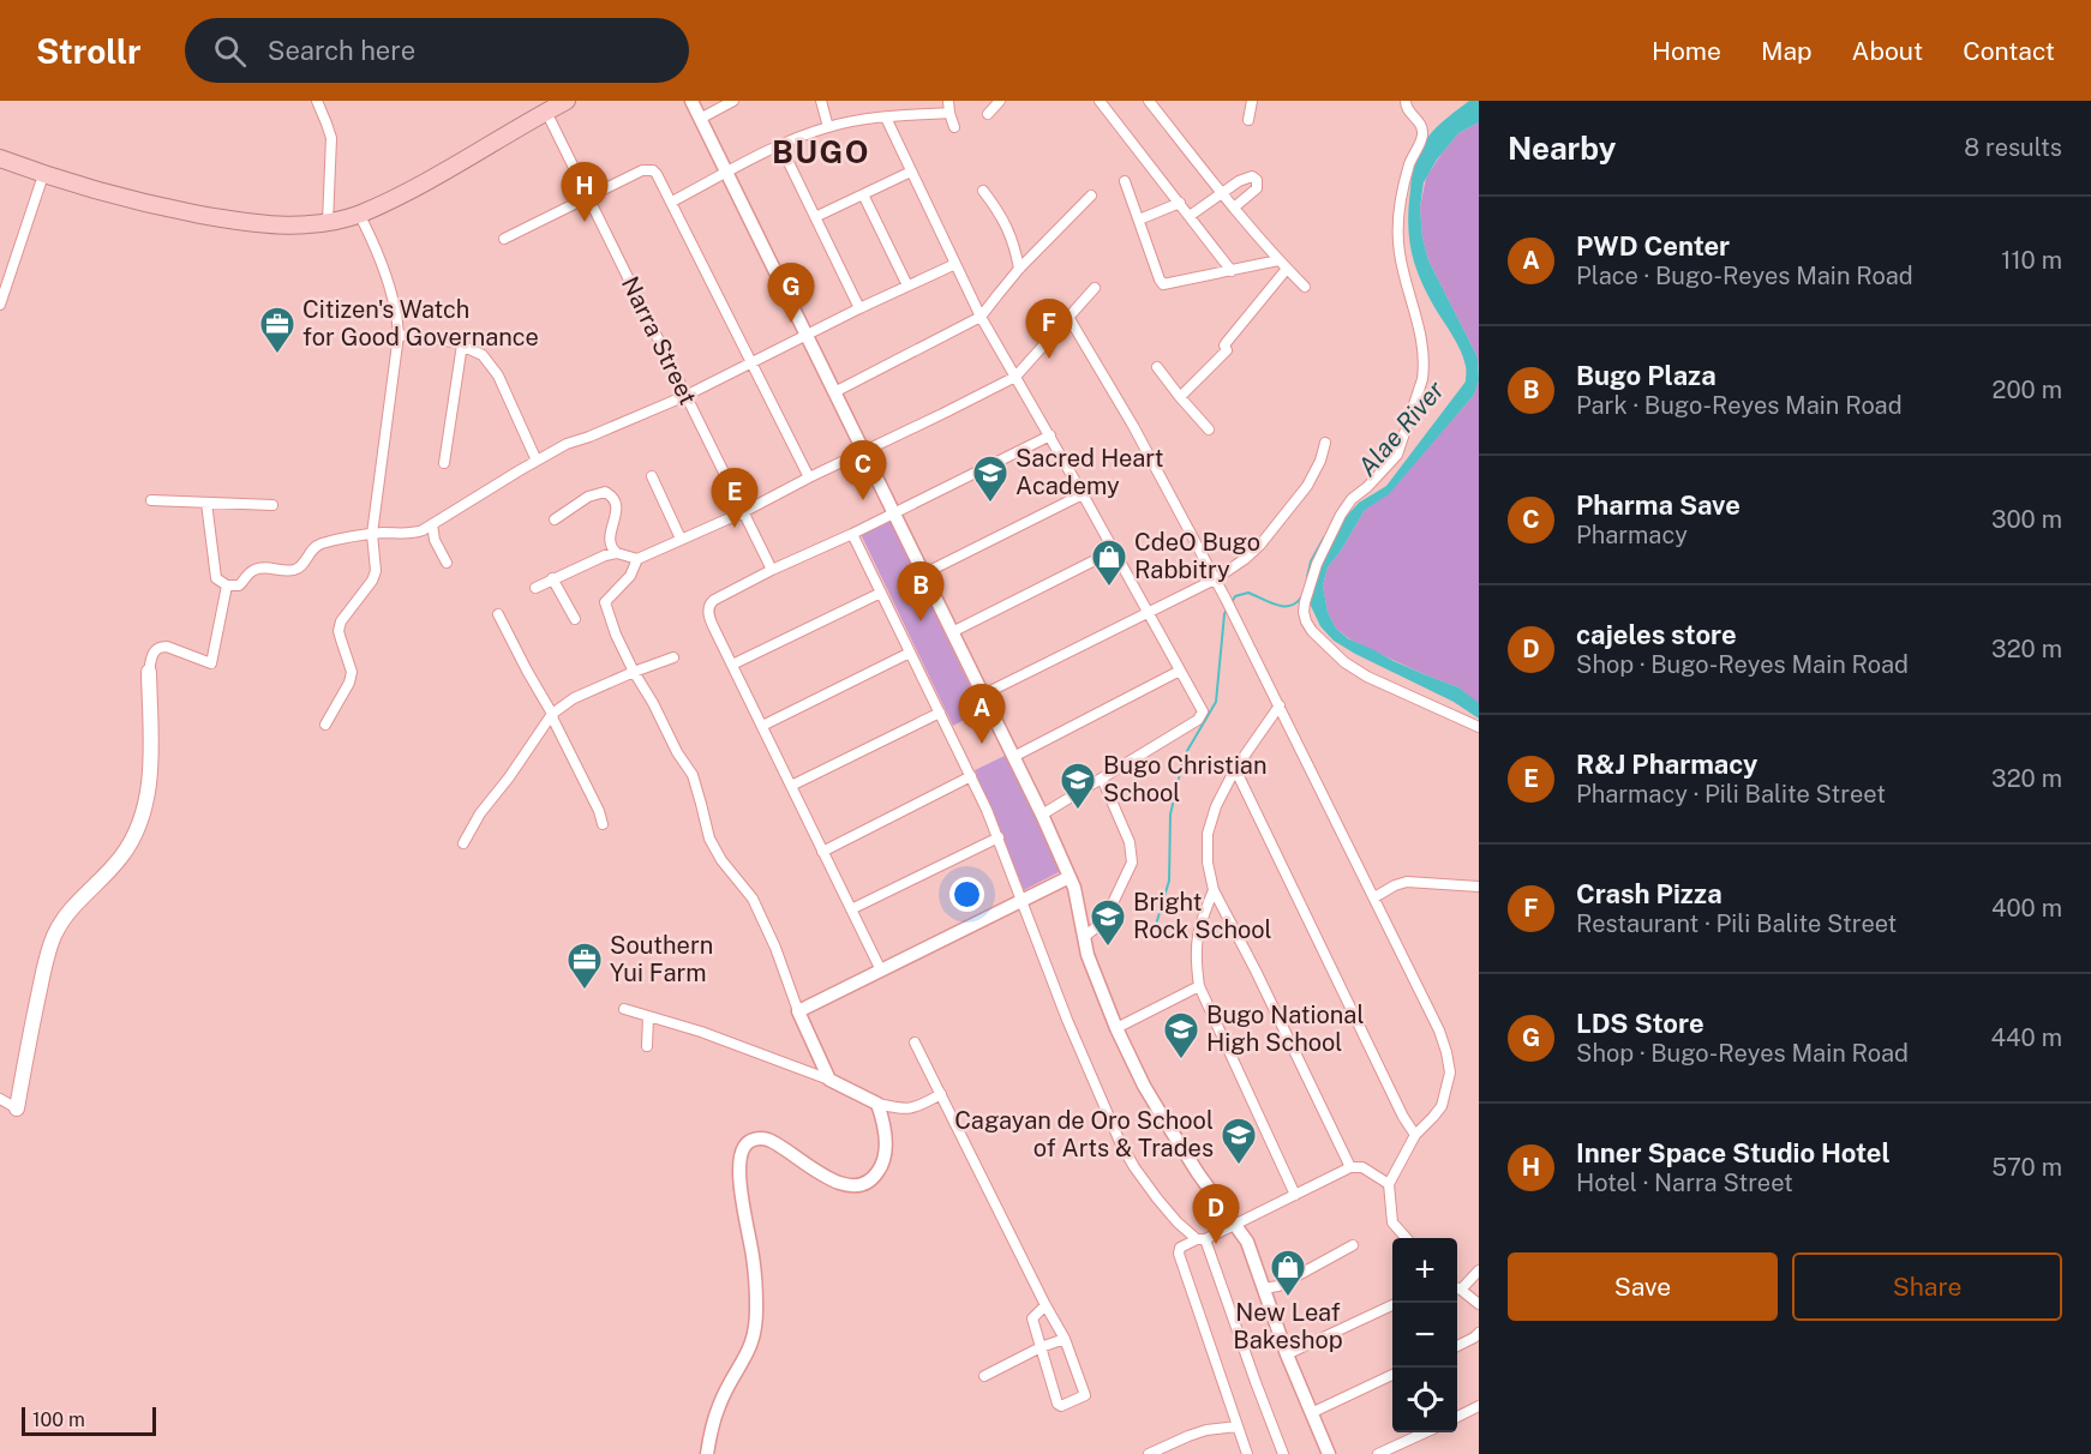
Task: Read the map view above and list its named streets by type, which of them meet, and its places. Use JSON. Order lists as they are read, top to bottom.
{
  "streets": {
    "street": ["Narra Street"]
  },
  "districts": ["BUGO"],
  "water": ["Alae River"],
  "places": {
    "office": ["Citizen's Watch for Good Governance", "Southern Yui Farm"],
    "school or university": [
      "Sacred Heart Academy",
      "Bugo Christian School",
      "Bright Rock School",
      "Bugo National High School",
      "Cagayan de Oro School of Arts & Trades"
    ],
    "shop": ["CdeO Bugo Rabbitry", "New Leaf Bakeshop"]
  },
  "scale_bar": "100 m",
  "page": {
    "header": "Strollr",
    "search": "Search here",
    "nav": [
      "Home",
      "Map",
      "About",
      "Contact"
    ],
    "heading": ["Nearby", "8 results"],
    "pins": [
      "H",
      "G",
      "F",
      "C",
      "E",
      "B",
      "A",
      "D"
    ],
    "list": [
      {
        "mark": "A",
        "name": "PWD Center",
        "note": "Place · Bugo-Reyes Main Road",
        "value": "110 m"
      },
      {
        "mark": "B",
        "name": "Bugo Plaza",
        "note": "Park · Bugo-Reyes Main Road",
        "value": "200 m"
      },
      {
        "mark": "C",
        "name": "Pharma Save",
        "note": "Pharmacy",
        "value": "300 m"
      },
      {
        "mark": "D",
        "name": "cajeles store",
        "note": "Shop · Bugo-Reyes Main Road",
        "value": "320 m"
      },
      {
        "mark": "E",
        "name": "R&J Pharmacy",
        "note": "Pharmacy · Pili Balite Street",
        "value": "320 m"
      },
      {
        "mark": "F",
        "name": "Crash Pizza",
        "note": "Restaurant · Pili Balite Street",
        "value": "400 m"
      },
      {
        "mark": "G",
        "name": "LDS Store",
        "note": "Shop · Bugo-Reyes Main Road",
        "value": "440 m"
      },
      {
        "mark": "H",
        "name": "Inner Space Studio Hotel",
        "note": "Hotel · Narra Street",
        "value": "570 m"
      }
    ],
    "buttons": ["Save", "Share"],
    "map_buttons": ["+", "−"],
    "scale": "100 m"
  }
}
